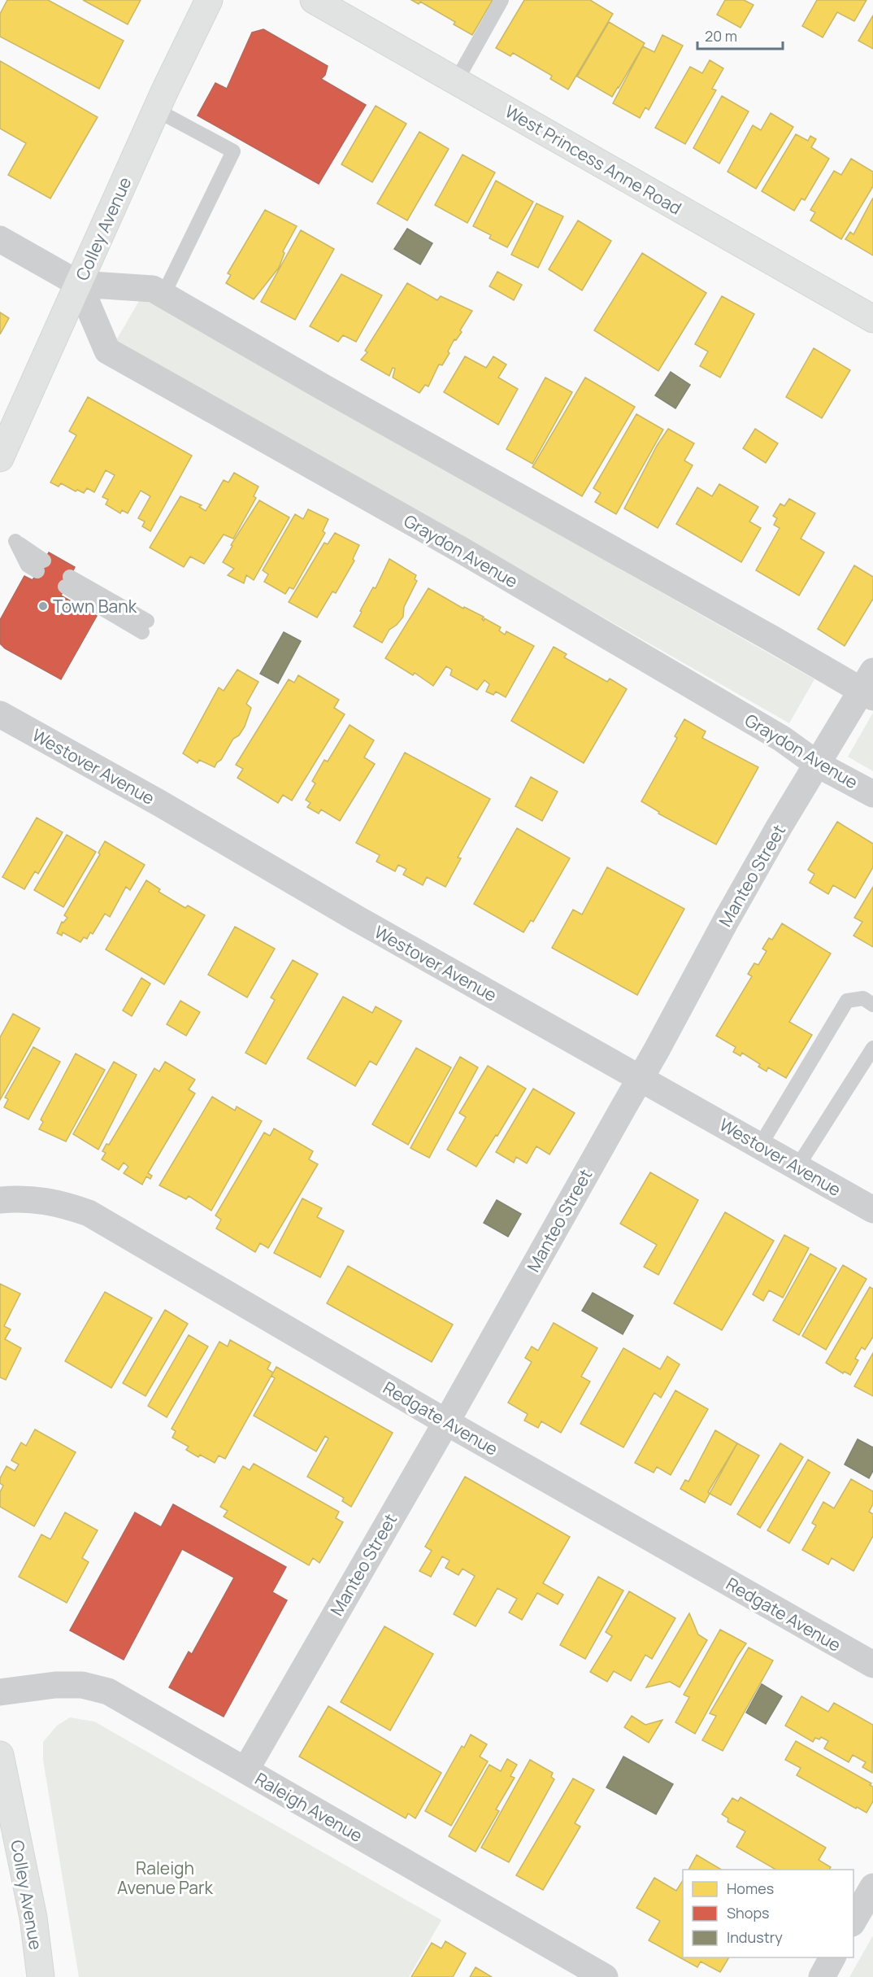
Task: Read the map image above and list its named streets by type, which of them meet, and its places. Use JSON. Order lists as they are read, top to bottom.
{
  "streets": {
    "main road": ["West Princess Anne Road", "Colley Avenue"],
    "street": [
      "Graydon Avenue",
      "Westover Avenue",
      "Manteo Street",
      "Redgate Avenue",
      "Raleigh Avenue"
    ]
  },
  "crossings": [
    ["Colley Avenue", "Graydon Avenue"],
    ["Graydon Avenue", "Manteo Street"],
    ["Westover Avenue", "Manteo Street"],
    ["Manteo Street", "Redgate Avenue"],
    ["Manteo Street", "Raleigh Avenue"]
  ],
  "parks": ["Raleigh Avenue Park"],
  "places": ["Town Bank"],
  "legend": ["Homes", "Shops", "Industry"],
  "scale_bar": "20 m"
}
